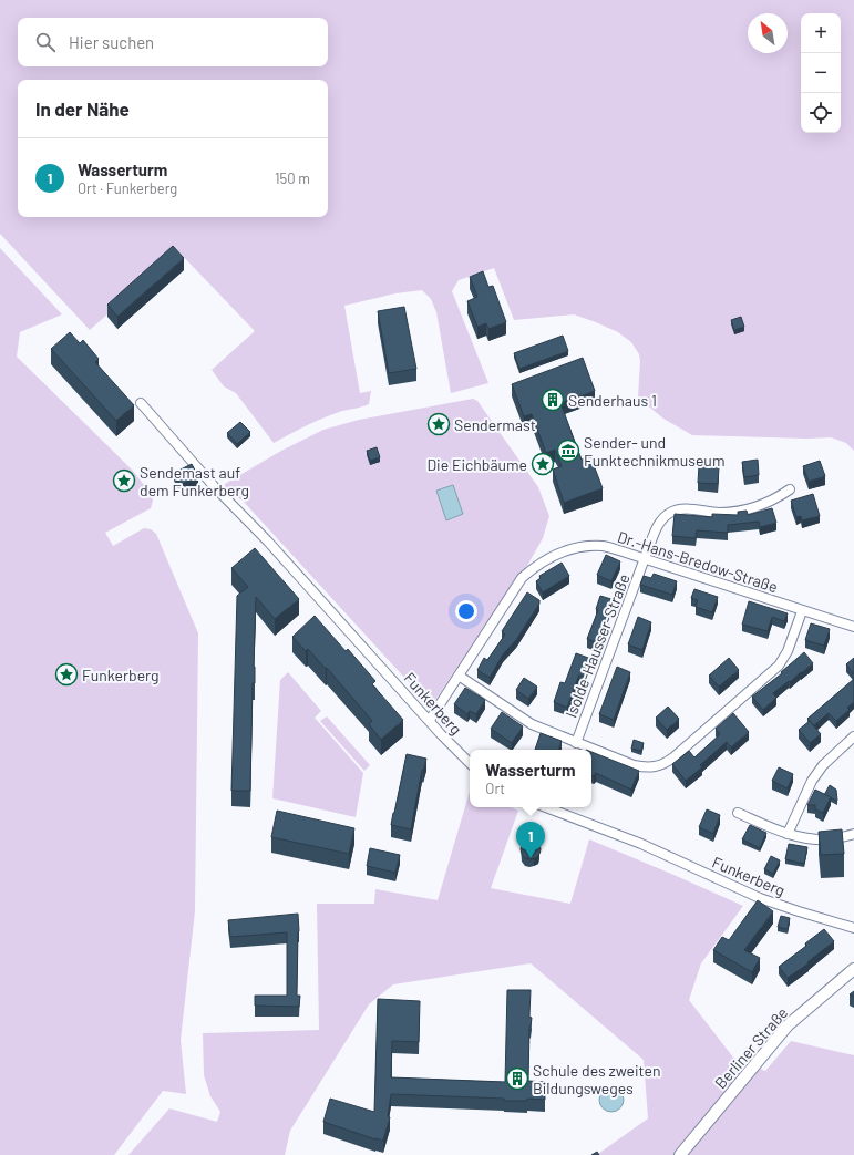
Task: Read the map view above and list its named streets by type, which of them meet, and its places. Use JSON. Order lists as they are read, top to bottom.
{
  "streets": {
    "street": [
      "Dr.-Hans-Bredow-Straße",
      "Isolde-Hausser-Straße",
      "Funkerberg",
      "Berliner Straße"
    ]
  },
  "crossings": [
    ["Dr.-Hans-Bredow-Straße", "Isolde-Hausser-Straße"],
    ["Dr.-Hans-Bredow-Straße", "Funkerberg"]
  ],
  "places": {
    "building": ["Senderhaus 1", "Schule des zweiten Bildungsweges"],
    "place": [
      "Sendermast",
      "Die Eichbäume",
      "Sendemast auf dem Funkerberg",
      "Funkerberg"
    ],
    "museum": ["Sender- und Funktechnikmuseum"]
  },
  "north": "top left",
  "page": {
    "map_buttons": ["+", "−"],
    "search": "Hier suchen",
    "heading": "In der Nähe",
    "list": [
      {
        "mark": "1",
        "name": "Wasserturm",
        "note": "Ort · Funkerberg",
        "value": "150 m"
      }
    ],
    "popup": ["Wasserturm", "Ort"],
    "pins": "1"
  }
}
